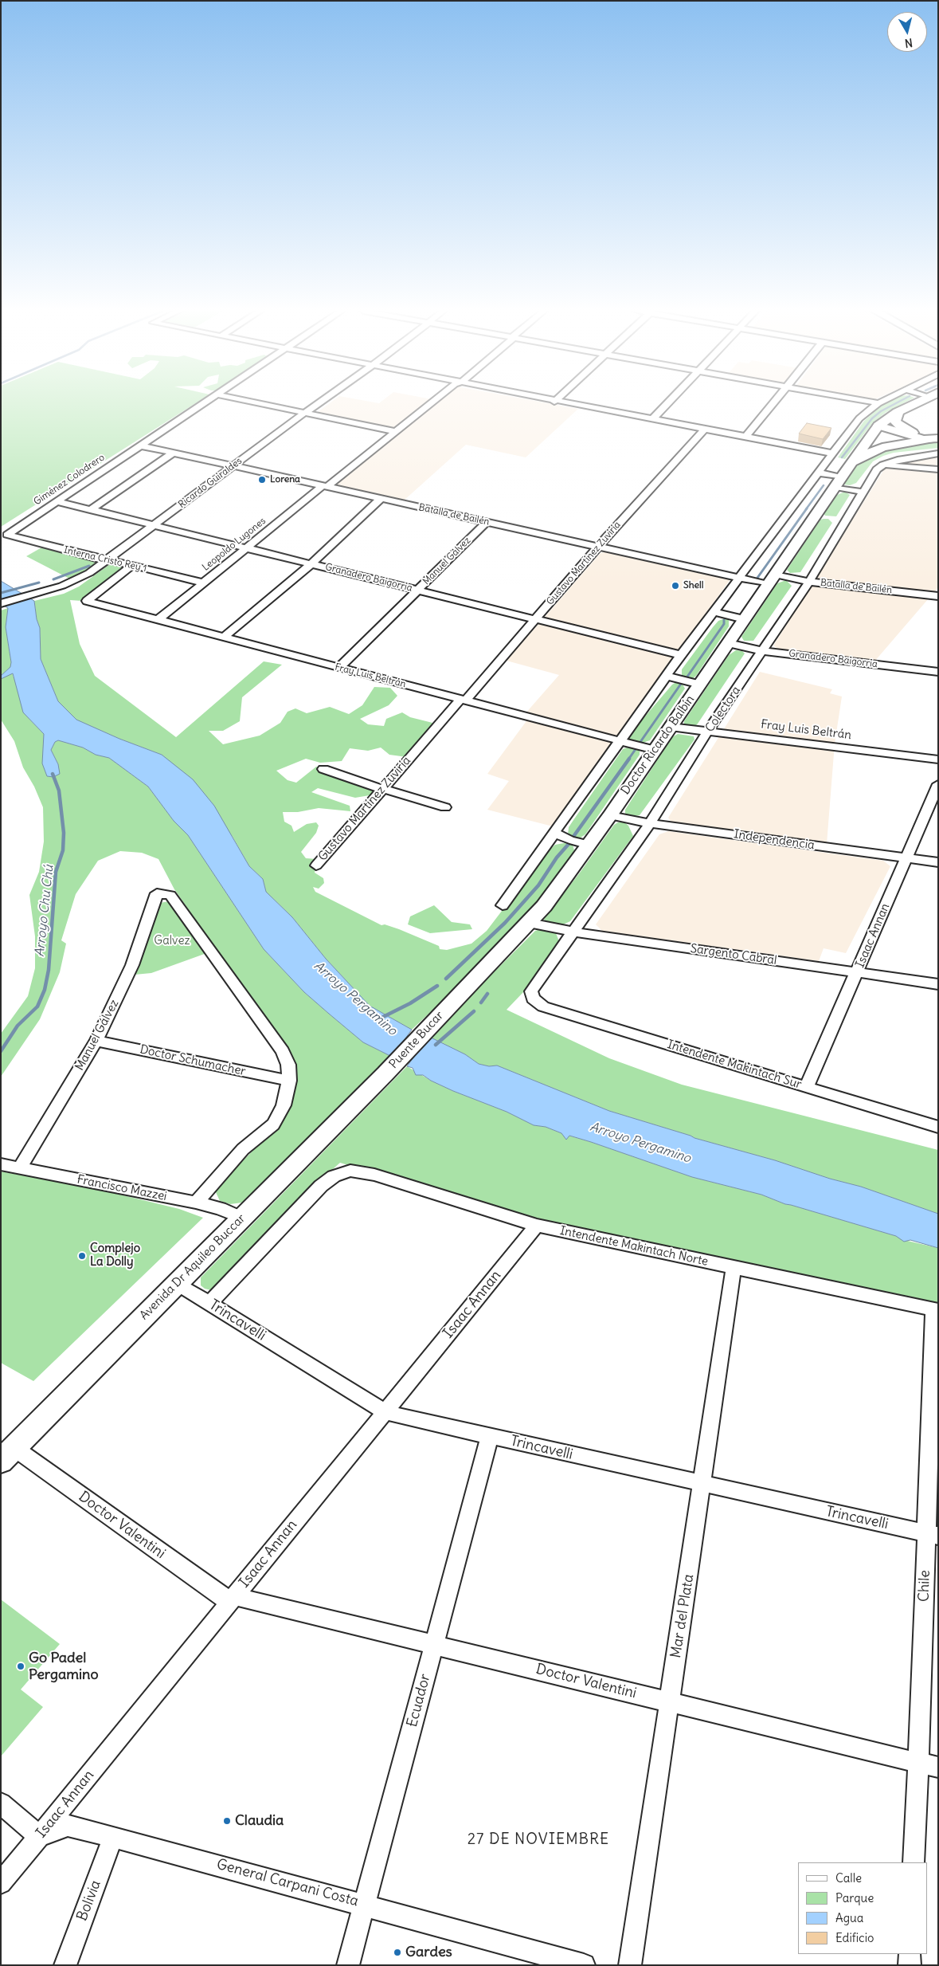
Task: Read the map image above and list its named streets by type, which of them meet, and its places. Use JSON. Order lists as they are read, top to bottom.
{
  "streets": {
    "highway": ["Doctor Ricardo Balbín", "Puente Bucar", "Avenida Dr Aquileo Buccar"],
    "street": [
      "Giménez Colodrero",
      "Ricardo Güiraldes",
      "Batalla de Bailén",
      "Leopoldo Lugones",
      "Interna Cristo Rey 1",
      "Manuel Gálvez",
      "Gustavo Martínez Zuviría",
      "Granadero Baigorria",
      "Fray Luis Beltrán",
      "Colectora",
      "Independencia",
      "Isaac Annan",
      "Sargento Cabral",
      "Doctor Schumacher",
      "Intendente Makintach Sur",
      "Francisco Mazzei",
      "Intendente Makintach Norte",
      "Trincavelli",
      "Doctor Valentini",
      "Chile",
      "Mar del Plata",
      "Ecuador",
      "General Carpani Costa",
      "Bolivia"
    ]
  },
  "crossings": [
    ["Giménez Colodrero", "Batalla de Bailén"],
    ["Giménez Colodrero", "Interna Cristo Rey 1"],
    ["Giménez Colodrero", "Granadero Baigorria"],
    ["Ricardo Güiraldes", "Batalla de Bailén"],
    ["Ricardo Güiraldes", "Interna Cristo Rey 1"],
    ["Ricardo Güiraldes", "Granadero Baigorria"],
    ["Batalla de Bailén", "Leopoldo Lugones"],
    ["Batalla de Bailén", "Manuel Gálvez"],
    ["Batalla de Bailén", "Gustavo Martínez Zuviría"],
    ["Batalla de Bailén", "Colectora"],
    ["Batalla de Bailén", "Doctor Ricardo Balbín"],
    ["Leopoldo Lugones", "Interna Cristo Rey 1"],
    ["Leopoldo Lugones", "Granadero Baigorria"],
    ["Leopoldo Lugones", "Fray Luis Beltrán"],
    ["Manuel Gálvez", "Granadero Baigorria"],
    ["Manuel Gálvez", "Fray Luis Beltrán"],
    ["Manuel Gálvez", "Doctor Schumacher"],
    ["Manuel Gálvez", "Francisco Mazzei"],
    ["Gustavo Martínez Zuviría", "Granadero Baigorria"],
    ["Gustavo Martínez Zuviría", "Fray Luis Beltrán"],
    ["Granadero Baigorria", "Colectora"],
    ["Granadero Baigorria", "Doctor Ricardo Balbín"],
    ["Fray Luis Beltrán", "Colectora"],
    ["Fray Luis Beltrán", "Doctor Ricardo Balbín"],
    ["Colectora", "Independencia"],
    ["Colectora", "Sargento Cabral"],
    ["Colectora", "Intendente Makintach Sur"],
    ["Doctor Ricardo Balbín", "Independencia"],
    ["Doctor Ricardo Balbín", "Sargento Cabral"],
    ["Doctor Ricardo Balbín", "Puente Bucar"],
    ["Independencia", "Isaac Annan"],
    ["Isaac Annan", "Sargento Cabral"],
    ["Isaac Annan", "Intendente Makintach Sur"],
    ["Isaac Annan", "Intendente Makintach Norte"],
    ["Isaac Annan", "Trincavelli"],
    ["Isaac Annan", "Doctor Valentini"],
    ["Isaac Annan", "General Carpani Costa"],
    ["Puente Bucar", "Avenida Dr Aquileo Buccar"],
    ["Francisco Mazzei", "Avenida Dr Aquileo Buccar"],
    ["Intendente Makintach Norte", "Trincavelli"],
    ["Intendente Makintach Norte", "Chile"],
    ["Intendente Makintach Norte", "Mar del Plata"],
    ["Avenida Dr Aquileo Buccar", "Trincavelli"],
    ["Avenida Dr Aquileo Buccar", "Doctor Valentini"],
    ["Trincavelli", "Chile"],
    ["Trincavelli", "Mar del Plata"],
    ["Trincavelli", "Ecuador"],
    ["Doctor Valentini", "Chile"],
    ["Doctor Valentini", "Mar del Plata"],
    ["Doctor Valentini", "Ecuador"],
    ["Ecuador", "General Carpani Costa"],
    ["General Carpani Costa", "Bolivia"]
  ],
  "districts": ["27 DE NOVIEMBRE"],
  "water": ["Arroyo Chu Chú", "Arroyo Pergamino"],
  "parks": ["Galvez"],
  "places": [
    "Lorena",
    "Shell",
    "Complejo La Dolly",
    "Go Padel Pergamino",
    "Claudia",
    "Gardes"
  ],
  "legend": [
    "Calle",
    "Parque",
    "Agua",
    "Edificio"
  ],
  "north": "bottom"
}
